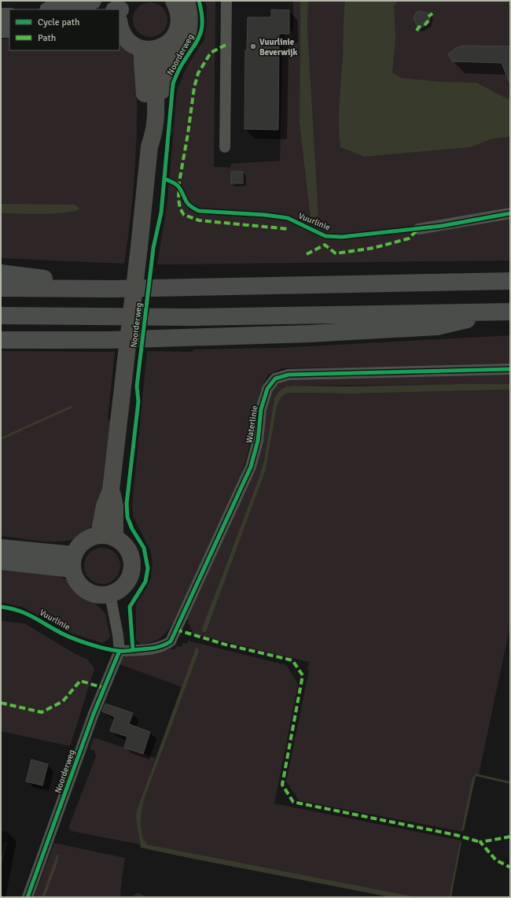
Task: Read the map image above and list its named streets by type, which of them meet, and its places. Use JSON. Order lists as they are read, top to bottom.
{
  "streets": {
    "main road": ["Noorderweg"],
    "street": ["Waterlinie"],
    "cycle path": ["Vuurlinie"]
  },
  "crossings": [
    ["Noorderweg", "Waterlinie"]
  ],
  "places": ["Vuurlinie Beverwijk"],
  "legend": ["Cycle path", "Path"]
}
